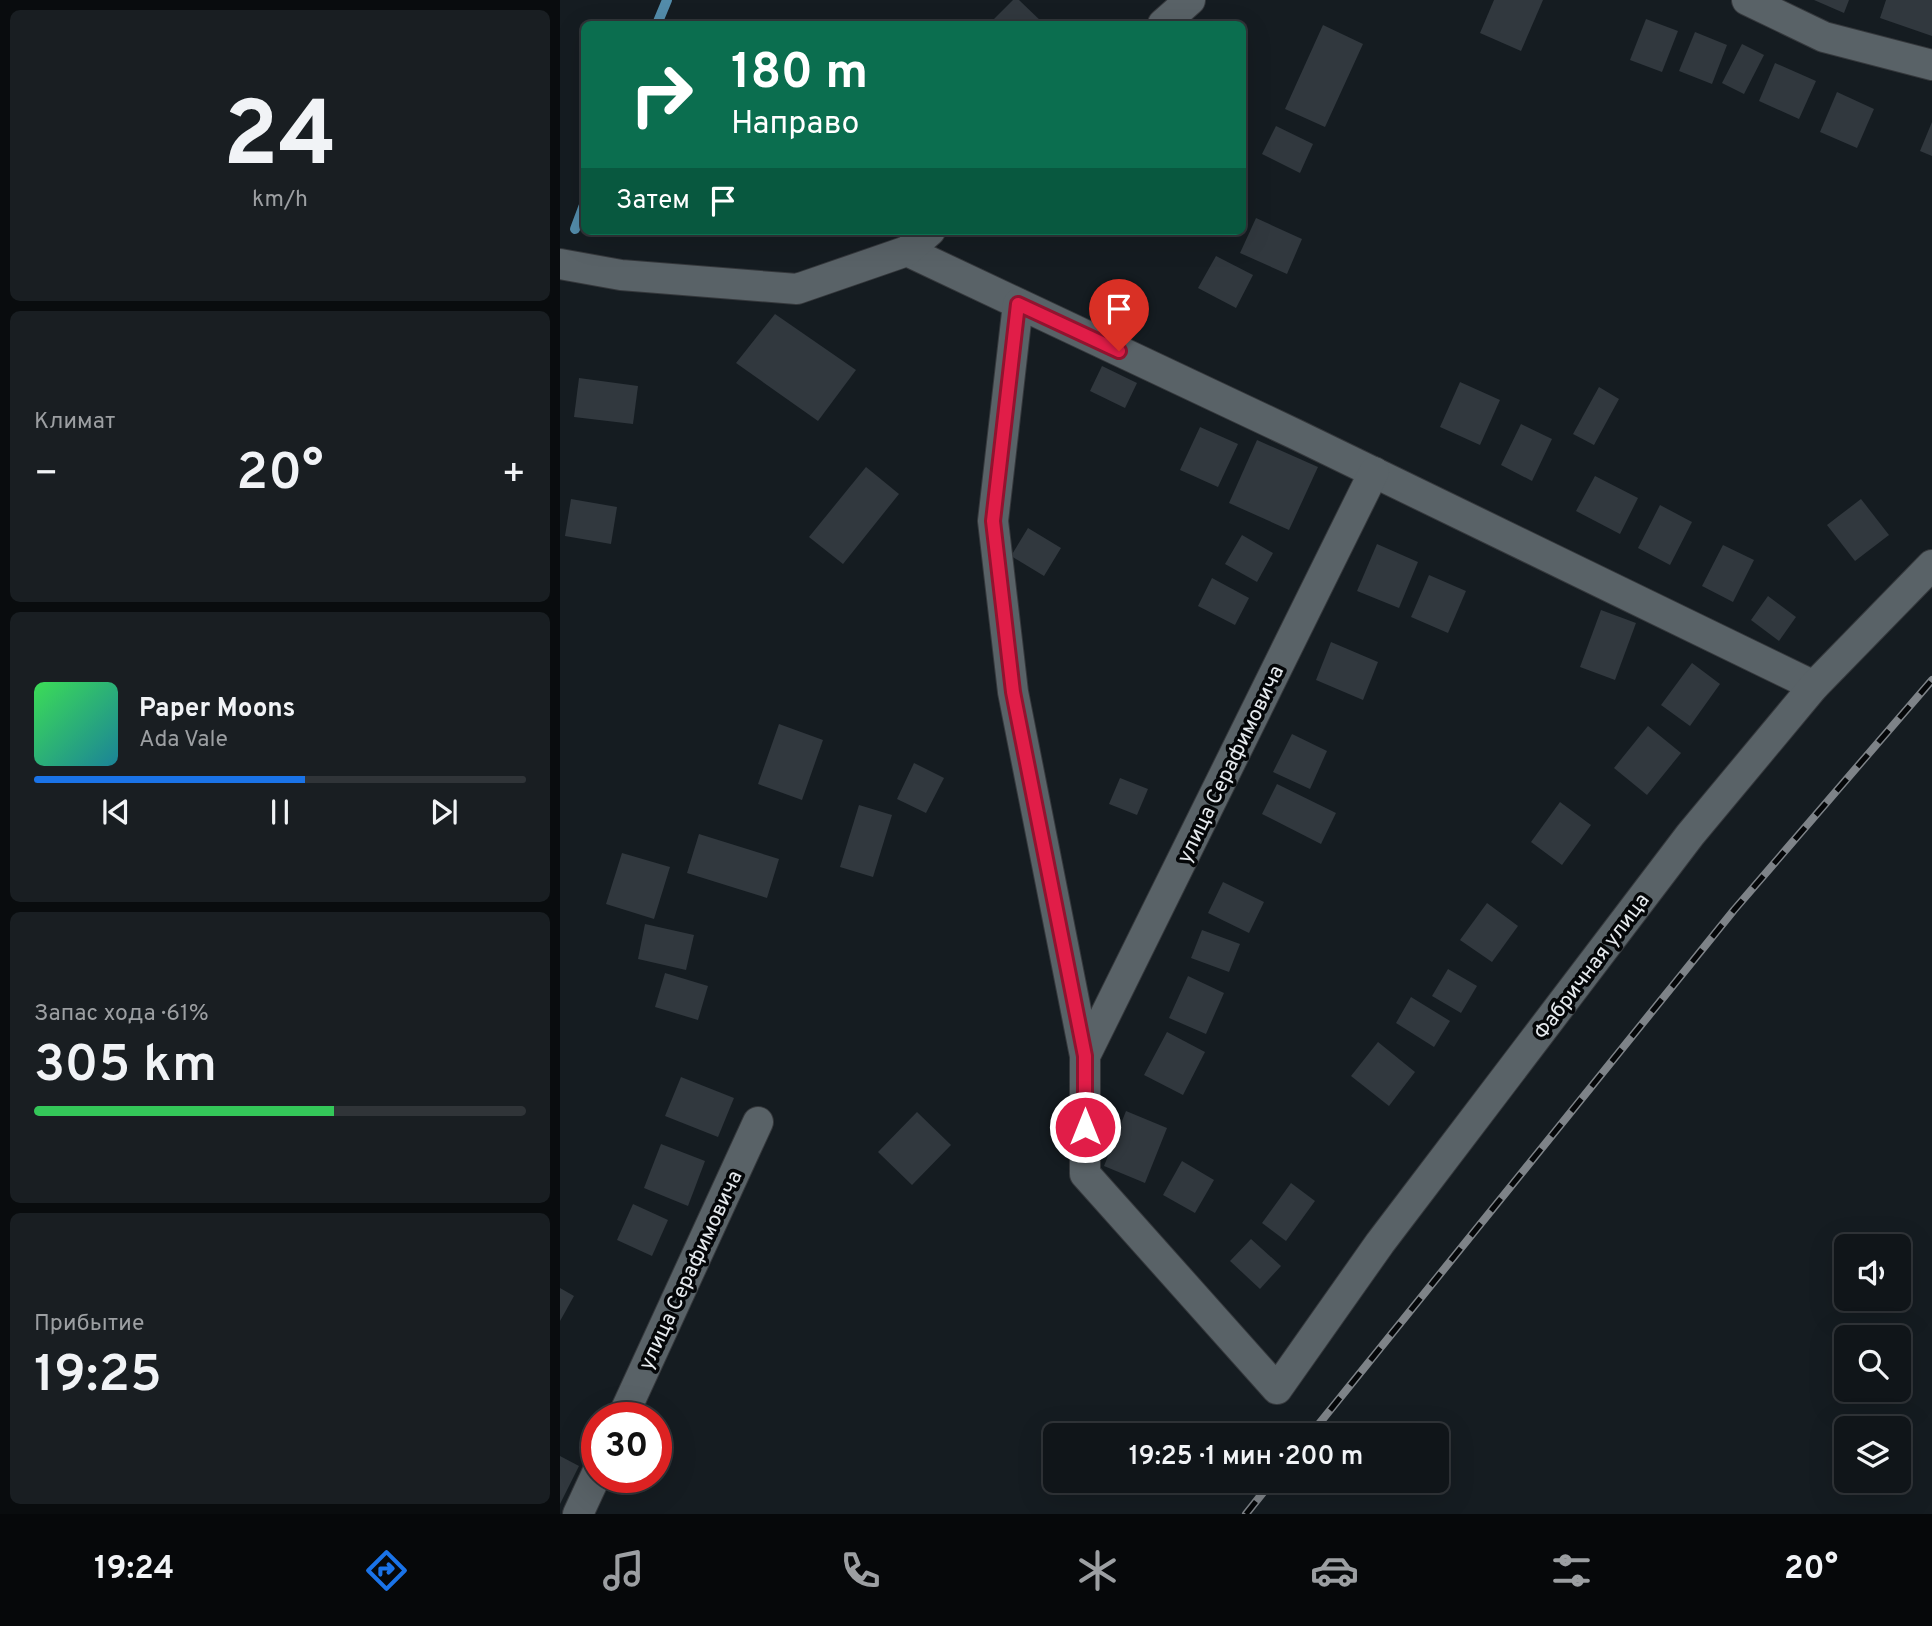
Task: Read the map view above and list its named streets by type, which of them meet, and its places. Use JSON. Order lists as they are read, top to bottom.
{
  "streets": {
    "street": ["улица Серафимовича", "Фабричная улица"]
  },
  "crossings": [
    ["улица Серафимовича", "Фабричная улица"]
  ],
  "page": {
    "tile": [
      ["24", "km/h"],
      "Климат",
      ["Запас хода · 61%", "305 km"],
      ["Прибытие", "19:25"]
    ],
    "turn": ["180 m", "Направо"],
    "then": "Затем",
    "heat": ["−", "20°", "+"],
    "song": ["Paper Moons", "Ada Vale"],
    "limit": "30",
    "trip": "19:25 · 1 мин · 200 m",
    "tabs": ["19:24", "20°"]
  }
}
